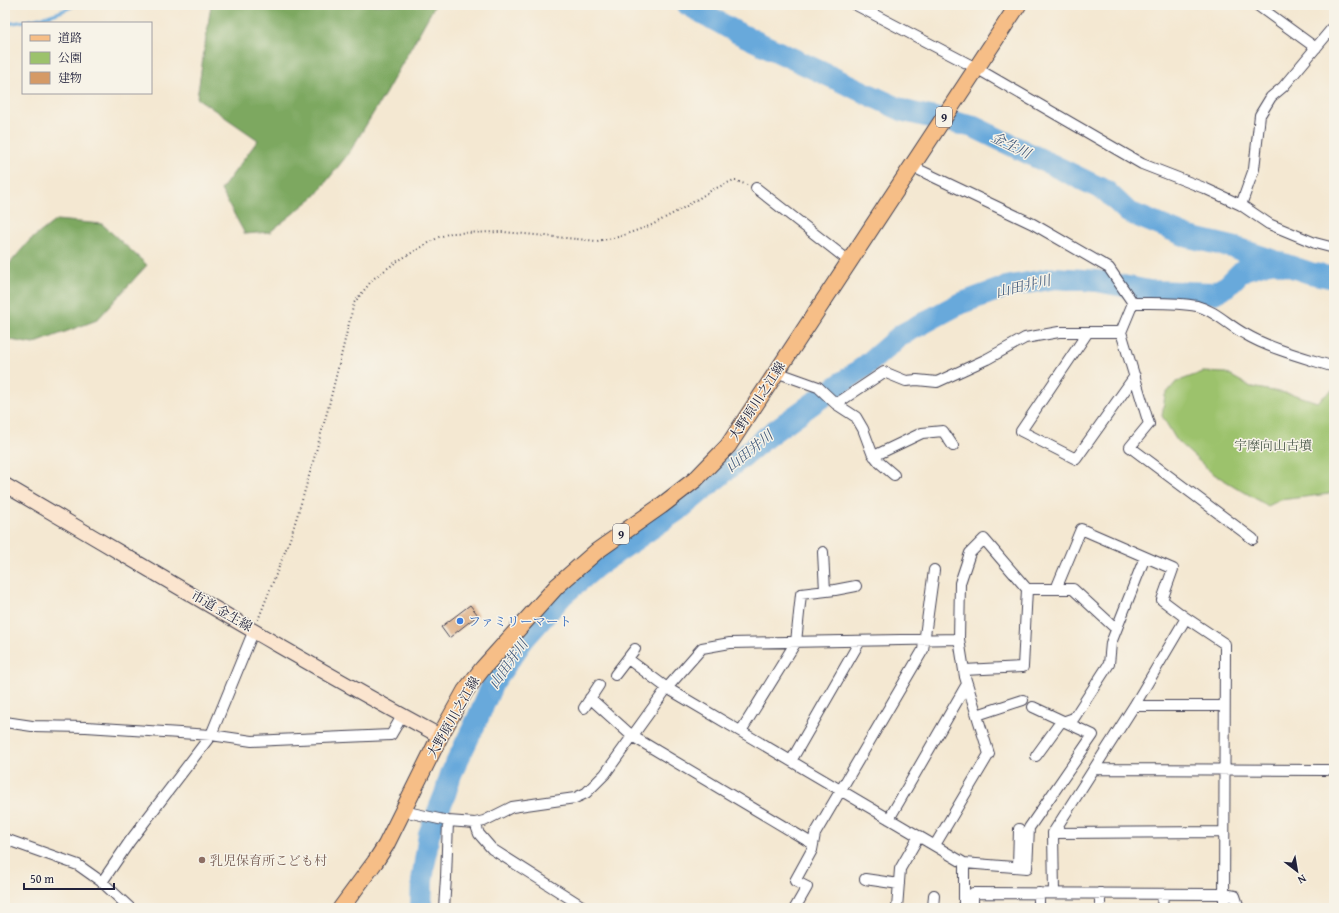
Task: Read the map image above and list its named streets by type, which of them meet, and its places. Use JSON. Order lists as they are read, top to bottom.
{
  "streets": {
    "main road": ["9", "大野原川之江線"],
    "street": ["市道 金生線"]
  },
  "crossings": [
    ["大野原川之江線", "市道 金生線"]
  ],
  "water": ["金生川", "山田井川"],
  "parks": ["宇摩向山古墳"],
  "places": ["ファミリーマート", "乳児保育所こども村"],
  "legend": ["道路", "公園", "建物"],
  "scale_bar": "50 m",
  "north": "bottom right"
}
